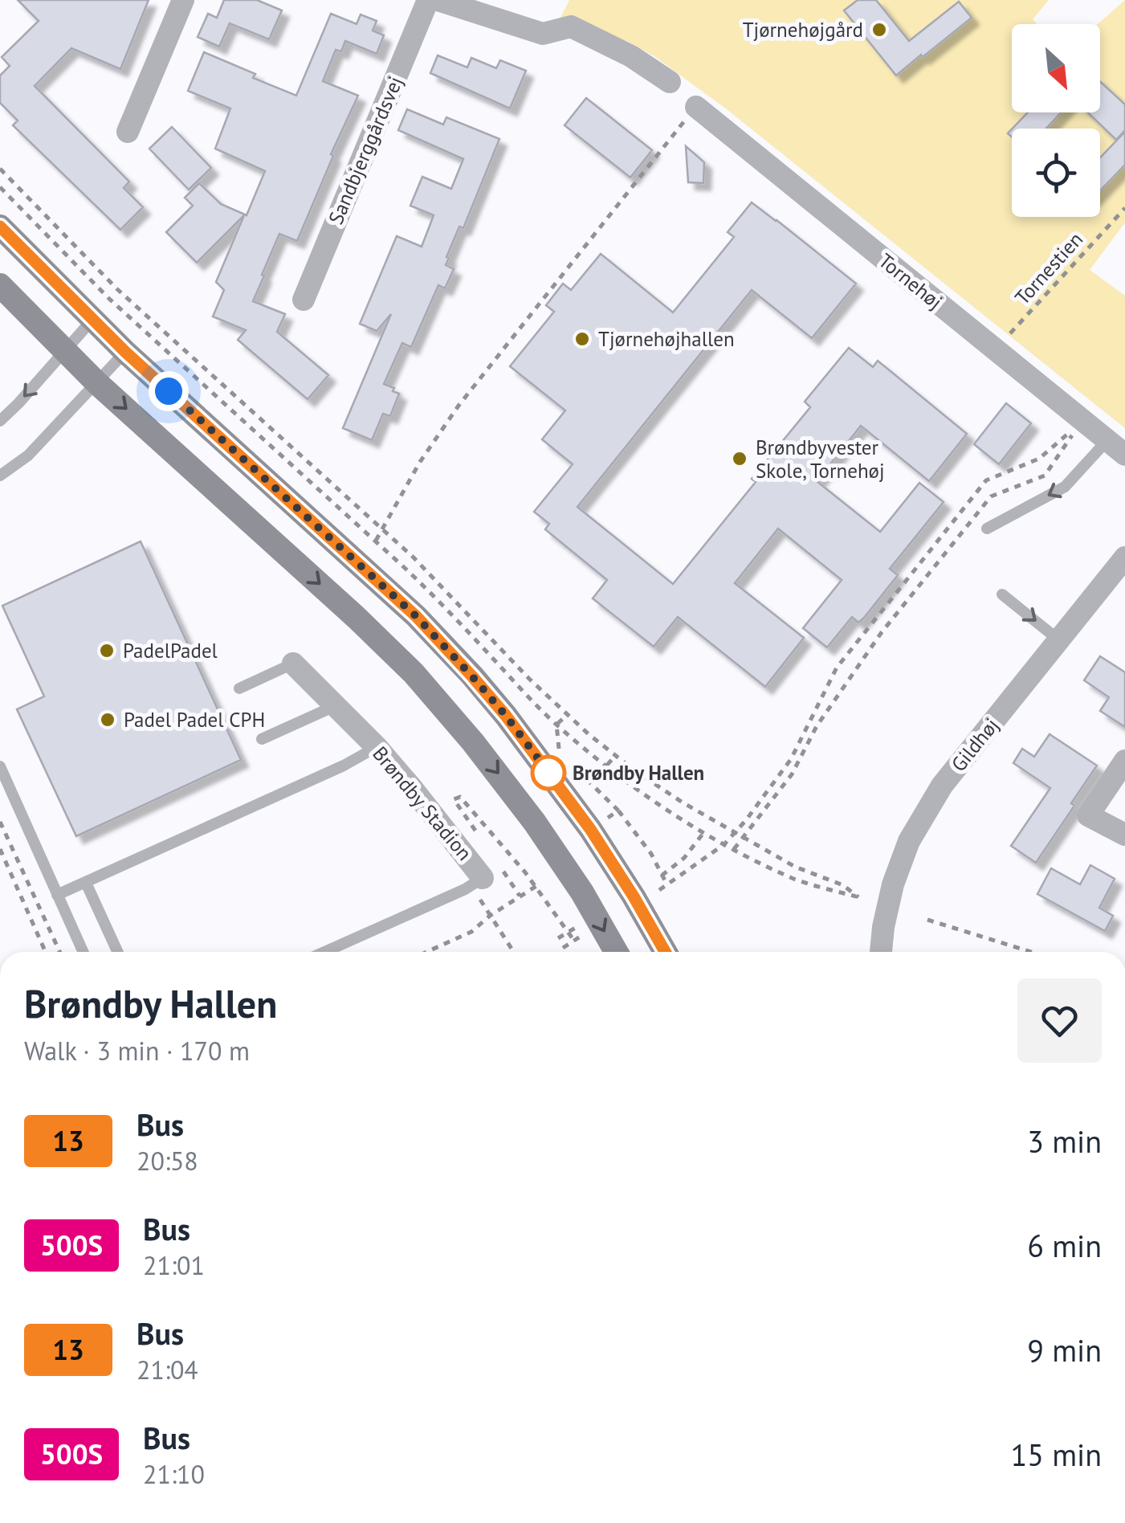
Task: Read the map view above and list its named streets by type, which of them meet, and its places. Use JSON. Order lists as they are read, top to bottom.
{
  "streets": {
    "street": [
      "Sandbjerggårdsvej",
      "Tornehøj",
      "Gildhøj",
      "Brøndby Stadion"
    ],
    "path": ["Tornestien"]
  },
  "crossings": [
    ["Tornestien", "Tornehøj"]
  ],
  "places": [
    "Tjørnehøjgård",
    "Tjørnehøjhallen",
    "Brøndbyvester Skole, Tornehøj",
    "PadelPadel",
    "Padel Padel CPH",
    "Brøndby Hallen"
  ],
  "lines": ["bus line 13"],
  "north": "bottom right",
  "page": {
    "heading": ["Brøndby Hallen", "Walk · 3 min · 170 m"],
    "list": [
      {
        "mark": "13",
        "name": "Bus",
        "note": "20:58",
        "value": "3 min"
      },
      {
        "mark": "500S",
        "name": "Bus",
        "note": "21:01",
        "value": "6 min"
      },
      {
        "mark": "13",
        "name": "Bus",
        "note": "21:04",
        "value": "9 min"
      },
      {
        "mark": "500S",
        "name": "Bus",
        "note": "21:10",
        "value": "15 min"
      }
    ]
  }
}
